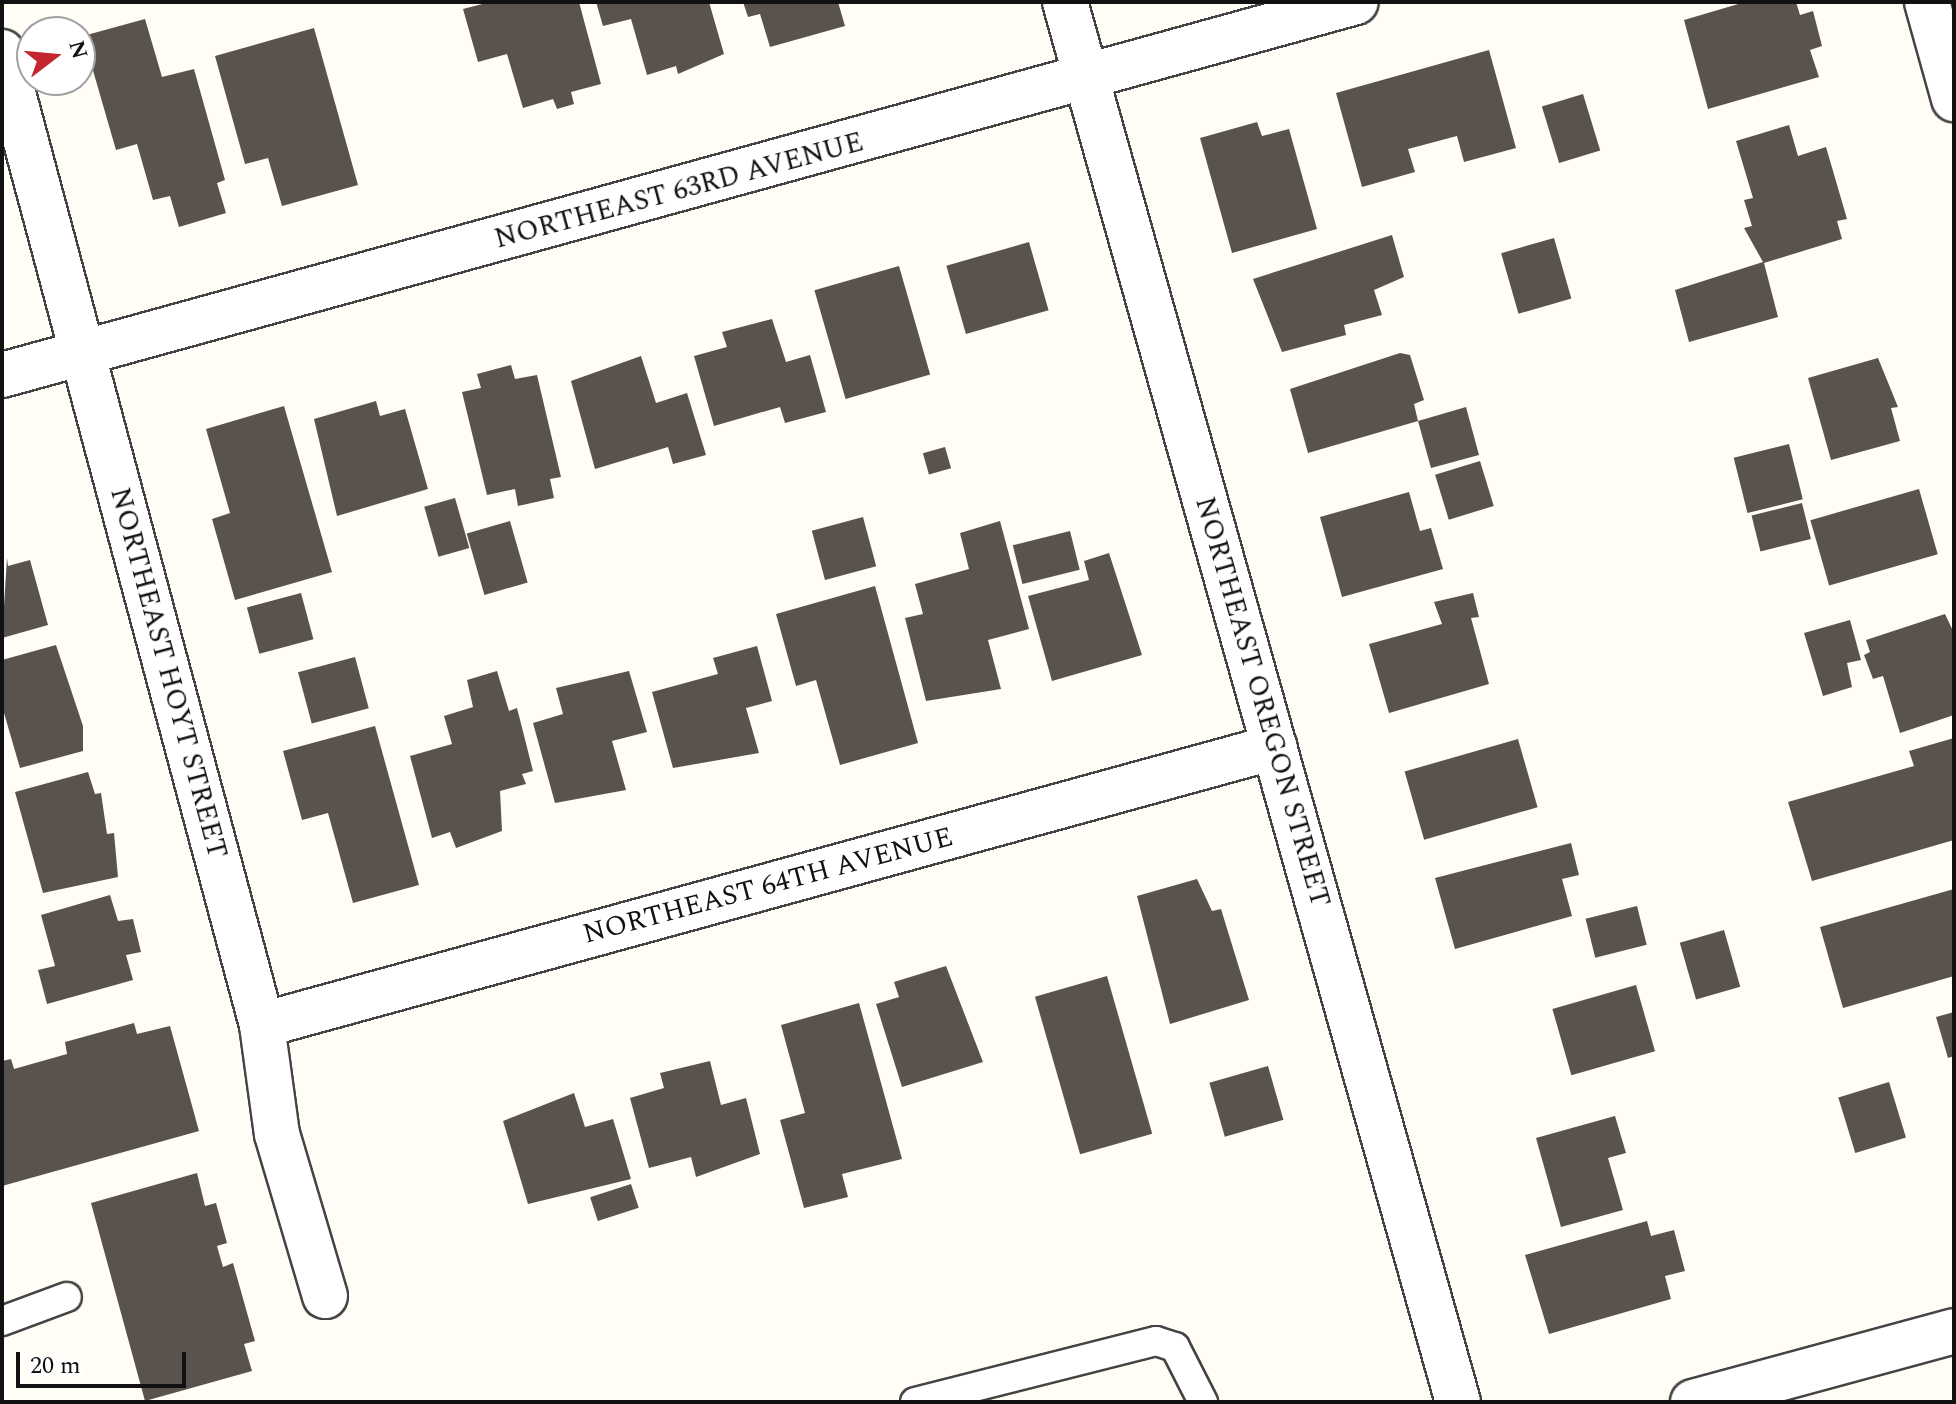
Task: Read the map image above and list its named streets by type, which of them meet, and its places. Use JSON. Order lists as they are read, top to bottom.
{
  "streets": {
    "street": [
      "NORTHEAST 63RD AVENUE",
      "NORTHEAST HOYT STREET",
      "NORTHEAST OREGON STREET",
      "NORTHEAST 64TH AVENUE"
    ]
  },
  "crossings": [
    ["NORTHEAST 63RD AVENUE", "NORTHEAST HOYT STREET"],
    ["NORTHEAST 63RD AVENUE", "NORTHEAST OREGON STREET"],
    ["NORTHEAST HOYT STREET", "NORTHEAST 64TH AVENUE"],
    ["NORTHEAST OREGON STREET", "NORTHEAST 64TH AVENUE"]
  ],
  "scale_bar": "20 m",
  "north": "right"
}
